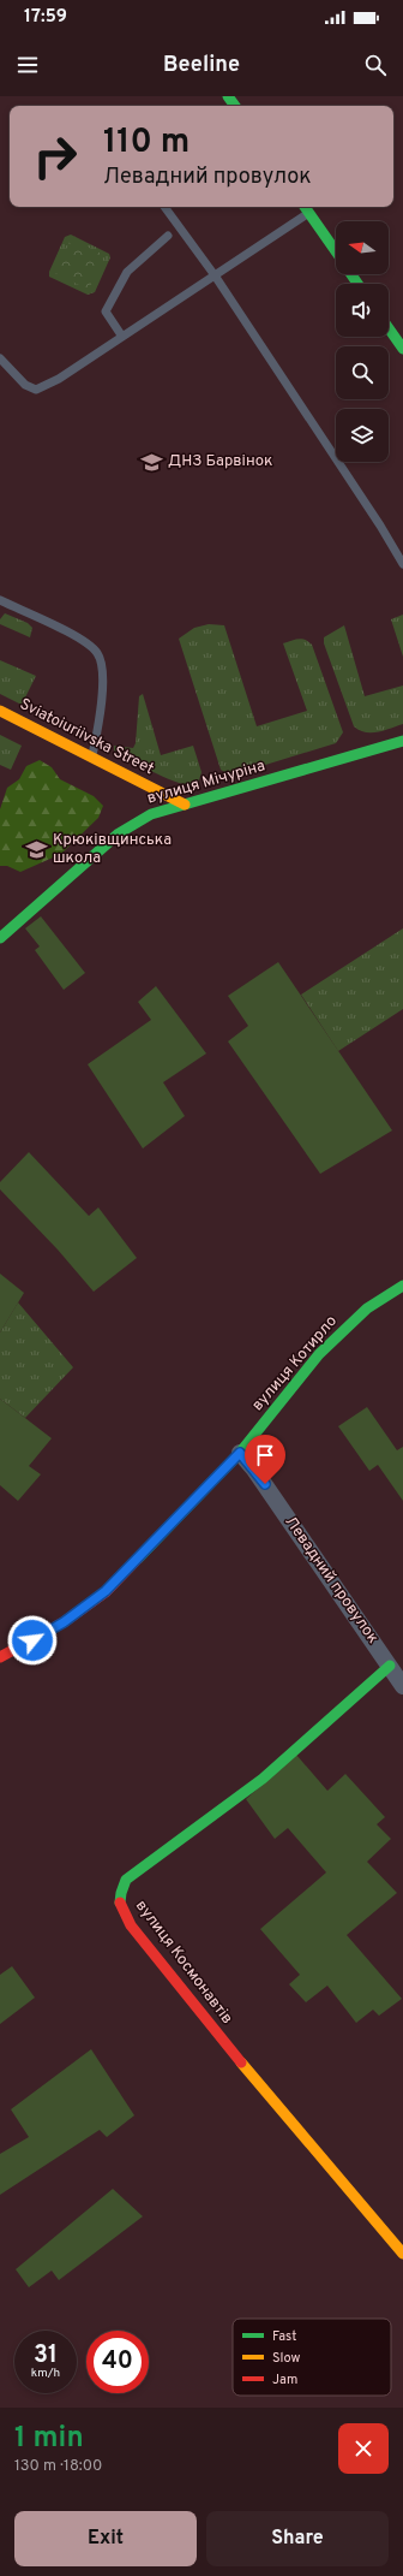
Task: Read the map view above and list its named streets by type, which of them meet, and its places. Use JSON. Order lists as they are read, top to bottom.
{
  "streets": {
    "street": [
      "Sviatoiuriivska Street",
      "вулиця Мічуріна",
      "вулиця Котирло",
      "Левадний провулок",
      "вулиця Космонавтів"
    ]
  },
  "crossings": [
    ["Sviatoiuriivska Street", "вулиця Мічуріна"],
    ["вулиця Котирло", "Левадний провулок"],
    ["Левадний провулок", "вулиця Космонавтів"]
  ],
  "places": {
    "school or university": ["ДНЗ Барвінок", "Крюківщинська школа"]
  },
  "legend": ["Fast", "Slow", "Jam"],
  "north": "left",
  "page": {
    "status": "17:59",
    "header": "Beeline",
    "turn": ["110 m", "Левадний провулок"],
    "speed": "31 km/h",
    "limit": "40",
    "heading": ["1 min", "130 m · 18:00"],
    "buttons": ["Exit", "Share"]
  }
}
